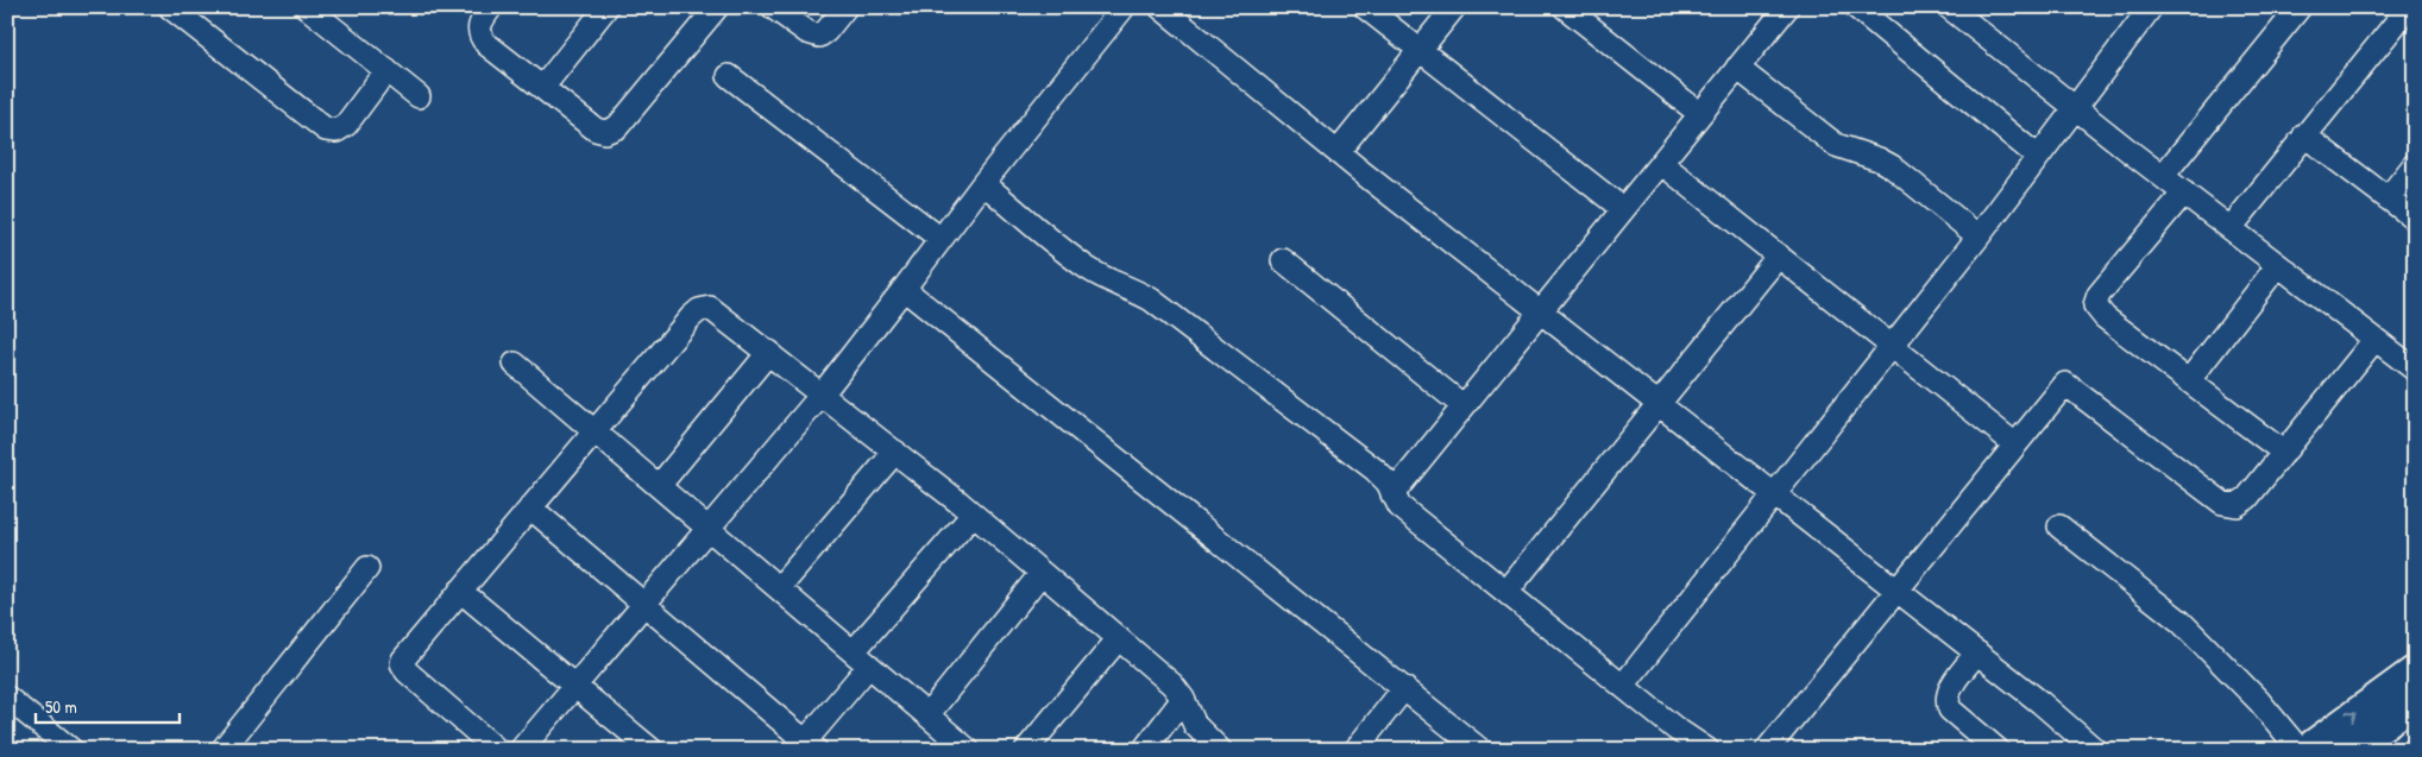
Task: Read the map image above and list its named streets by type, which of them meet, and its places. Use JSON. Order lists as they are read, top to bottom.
{
  "scale_bar": "50 m"
}
